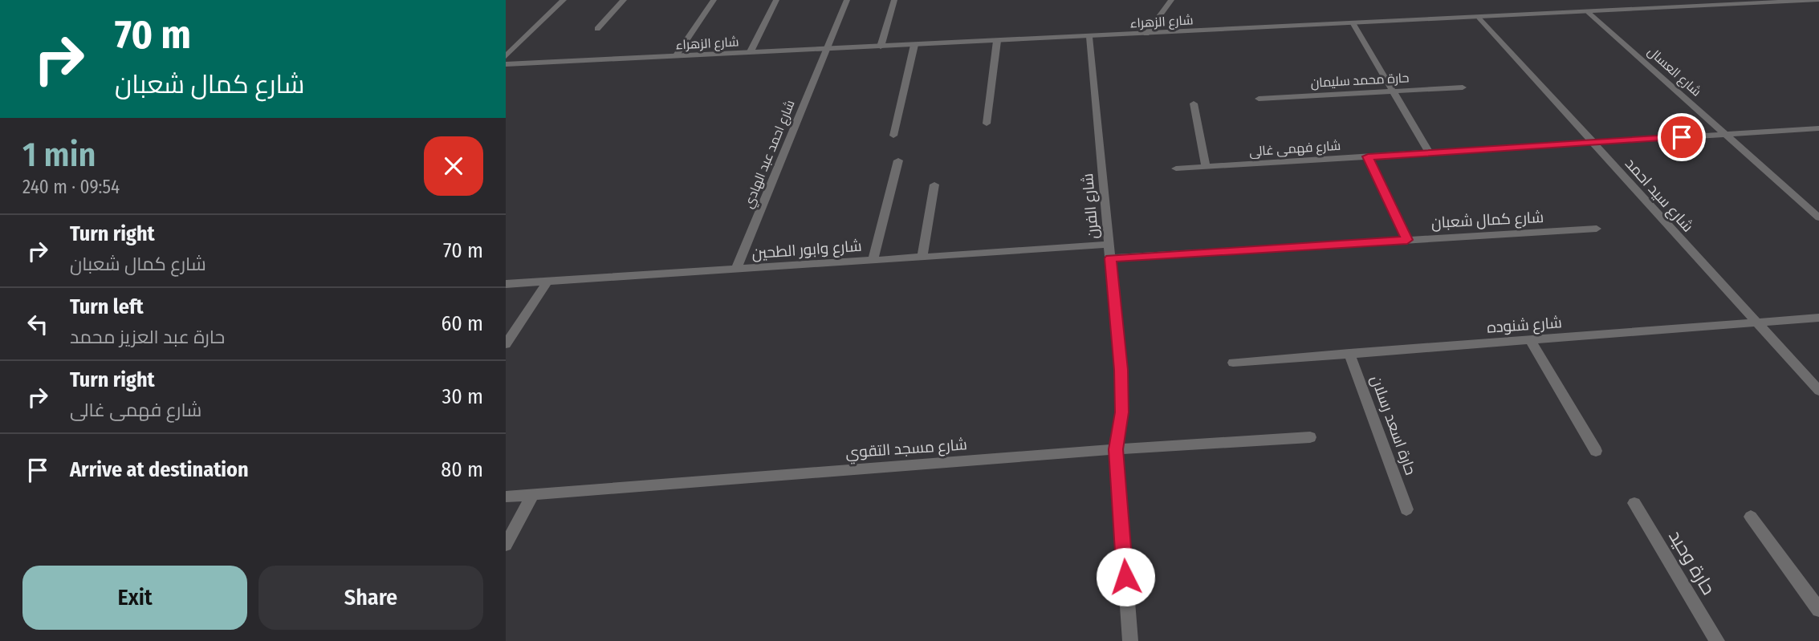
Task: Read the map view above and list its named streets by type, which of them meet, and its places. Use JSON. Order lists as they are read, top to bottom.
{
  "streets": {
    "street": [
      "شارع الزهراء",
      "شارع العسال",
      "حارة محمد سليمان",
      "شارع فهمى غالى",
      "شارع احمد عبد الهادي",
      "شارع سيد احمد",
      "شارع الفرن",
      "شارع كمال شعبان",
      "شارع وابور الطحين",
      "شارع شنوده",
      "حارة اسعد رسلان",
      "شارع مسجد التقوي",
      "حارة وحيد"
    ]
  },
  "crossings": [
    ["شارع الزهراء", "شارع العسال"],
    ["شارع الزهراء", "شارع احمد عبد الهادي"],
    ["شارع الزهراء", "شارع سيد احمد"],
    ["شارع الزهراء", "شارع الفرن"],
    ["شارع العسال", "شارع فهمى غالى"],
    ["شارع فهمى غالى", "شارع سيد احمد"],
    ["شارع احمد عبد الهادي", "شارع وابور الطحين"],
    ["شارع سيد احمد", "شارع شنوده"],
    ["شارع الفرن", "شارع كمال شعبان"],
    ["شارع الفرن", "شارع وابور الطحين"],
    ["شارع الفرن", "شارع مسجد التقوي"],
    ["شارع شنوده", "حارة اسعد رسلان"]
  ],
  "page": {
    "turn": ["70 m", "شارع كمال شعبان"],
    "heading": ["1 min", "240 m · 09:54"],
    "list": [
      {
        "name": "Turn right",
        "note": "شارع كمال شعبان",
        "value": "70 m"
      },
      {
        "name": "Turn left",
        "note": "حارة عبد العزيز محمد",
        "value": "60 m"
      },
      {
        "name": "Turn right",
        "note": "شارع فهمى غالى",
        "value": "30 m"
      },
      {
        "name": "Arrive at destination",
        "value": "80 m"
      }
    ],
    "buttons": ["Exit", "Share"]
  }
}
